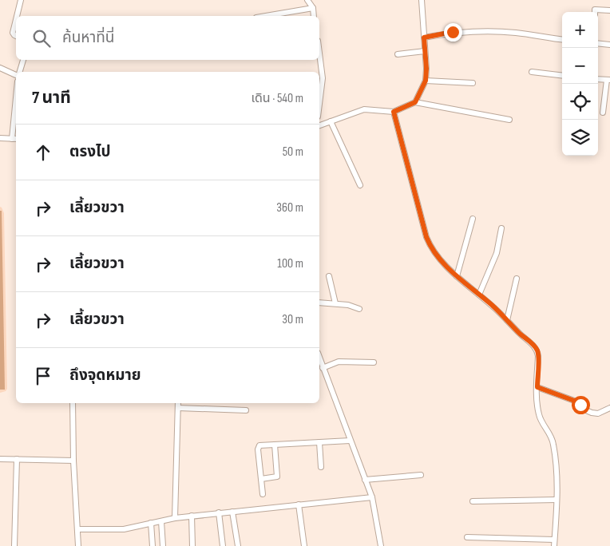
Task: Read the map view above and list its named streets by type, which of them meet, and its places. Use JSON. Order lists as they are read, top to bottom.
{
  "page": {
    "map_buttons": ["+", "−"],
    "search": "ค้นหาที่นี่",
    "heading": ["7 นาที", "เดิน · 540 m"],
    "list": [
      ["ตรงไป", "50 m"],
      ["เลี้ยวขวา", "360 m"],
      ["เลี้ยวขวา", "100 m"],
      ["เลี้ยวขวา", "30 m"],
      "ถึงจุดหมาย"
    ]
  }
}
